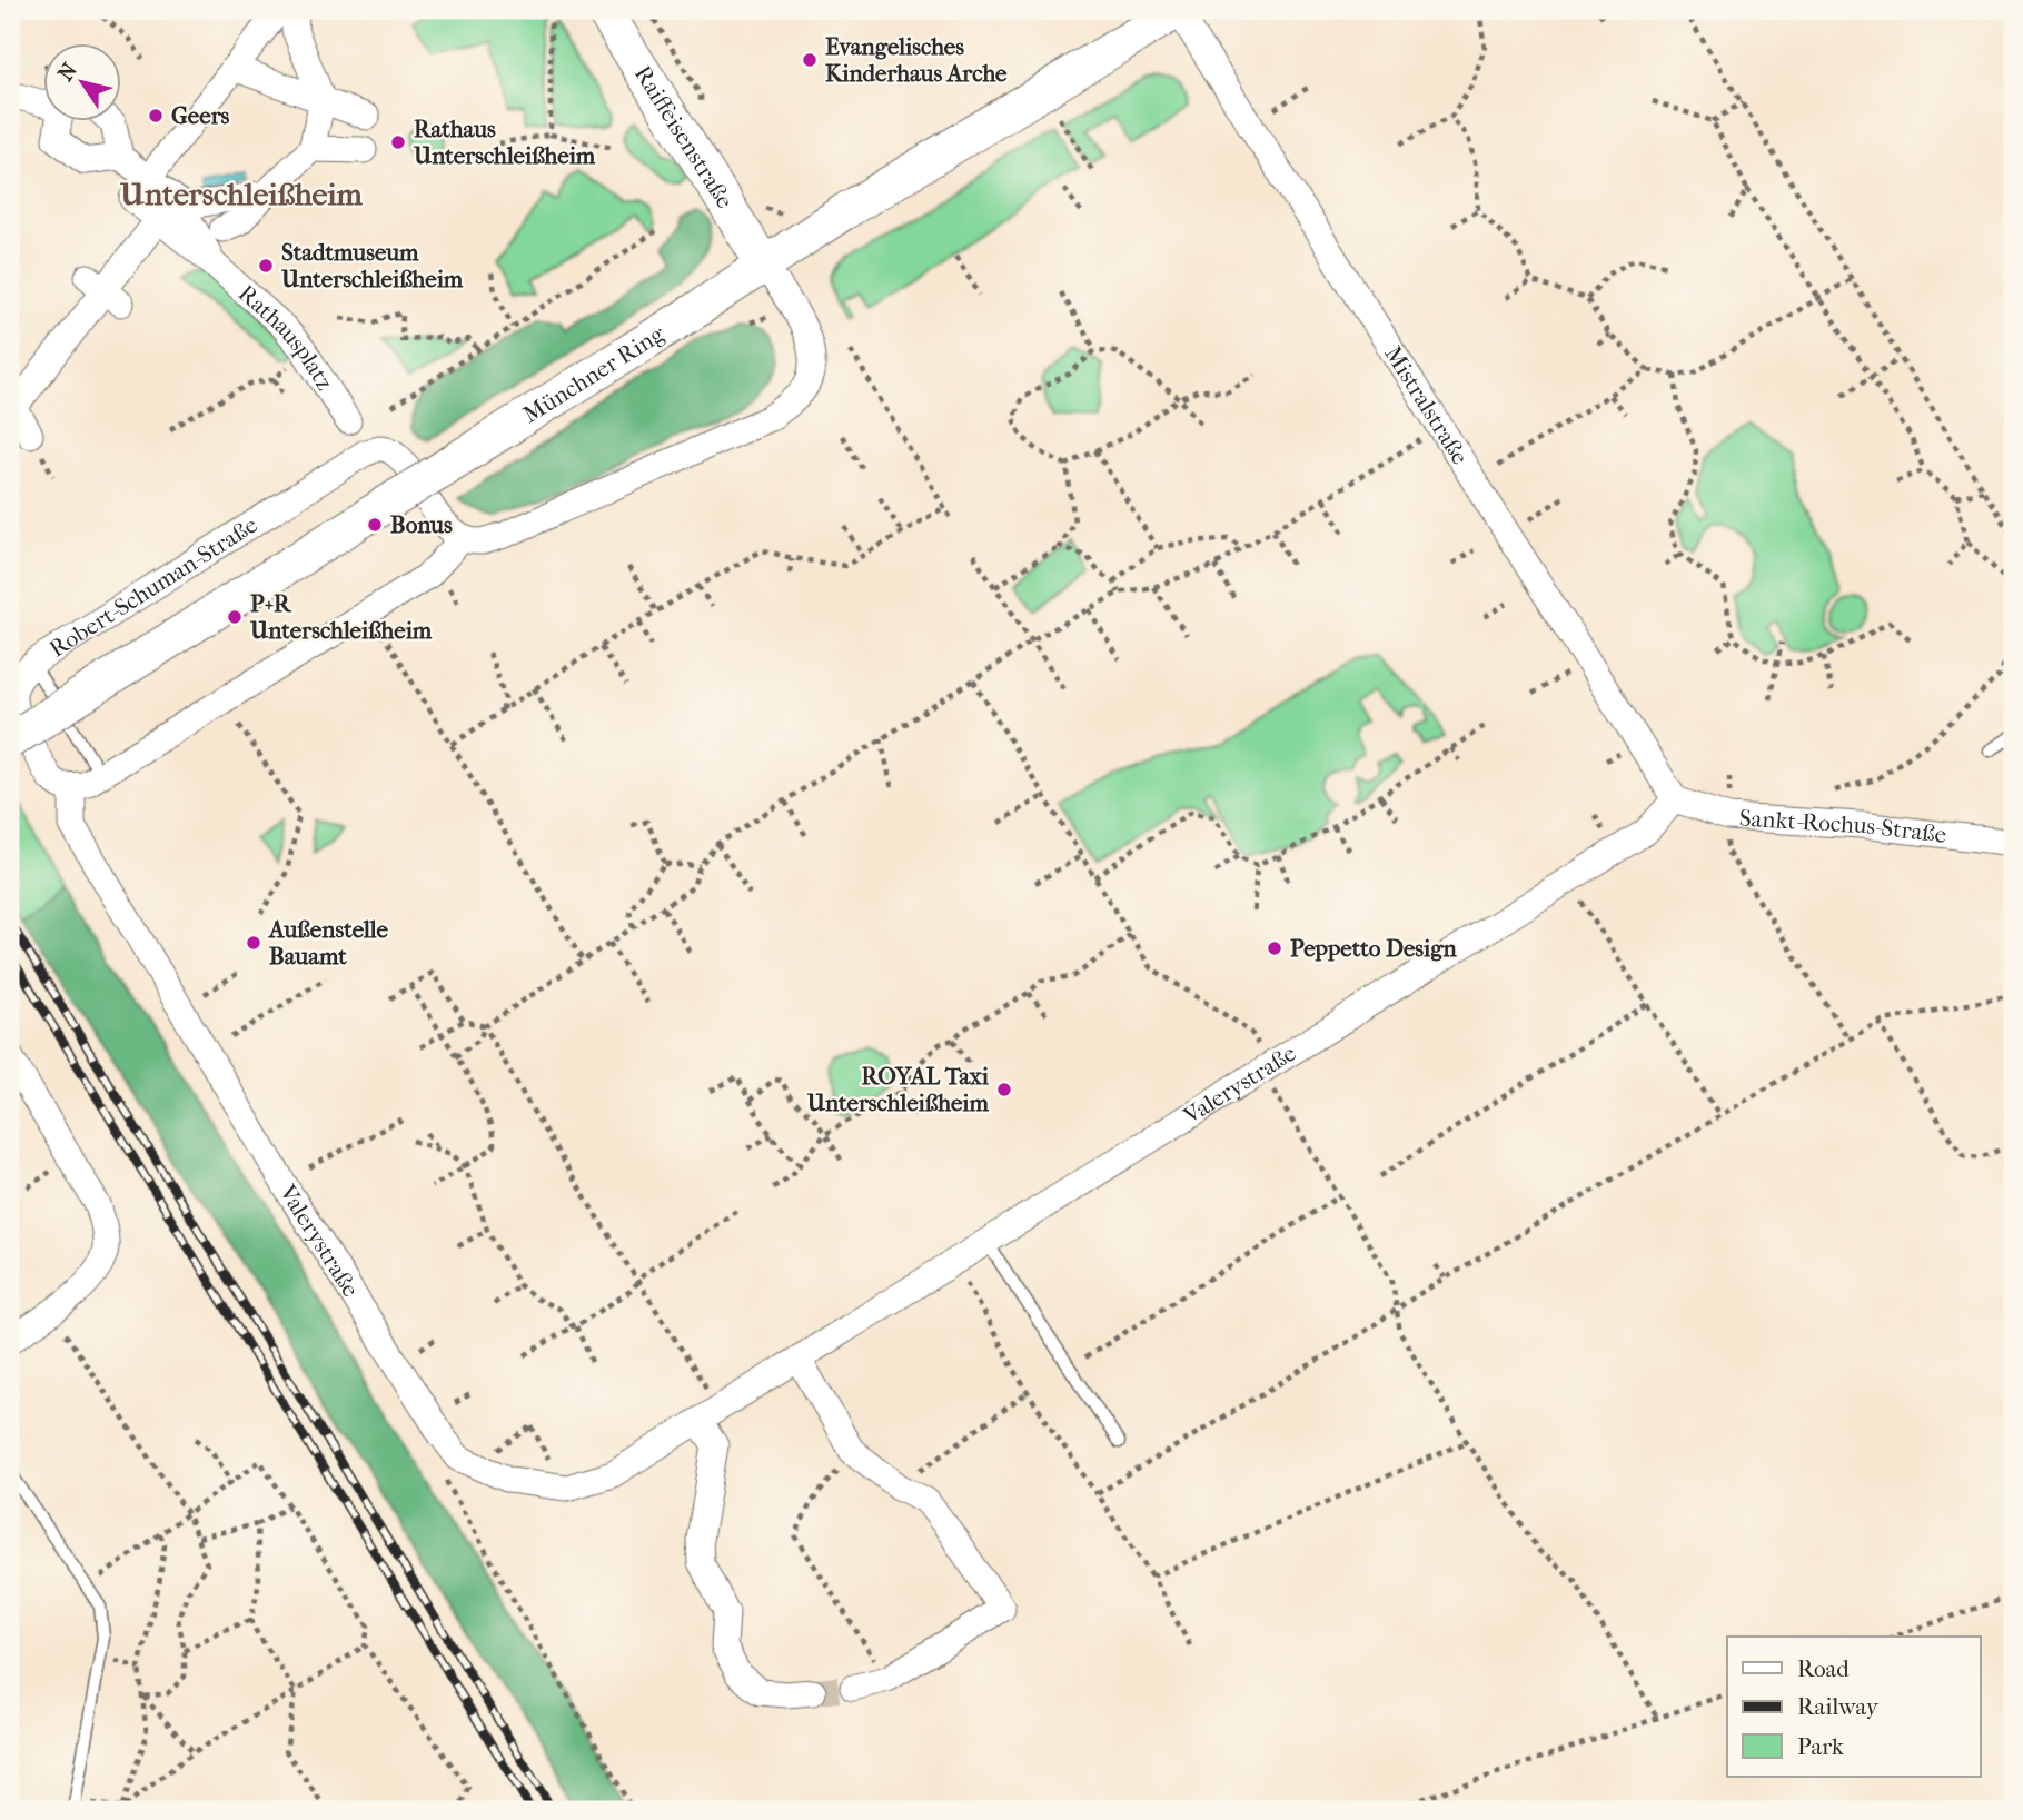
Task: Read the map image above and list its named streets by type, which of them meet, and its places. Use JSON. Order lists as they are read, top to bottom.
{
  "streets": {
    "main road": ["Raiffeisenstraße", "Münchner Ring"],
    "street": [
      "Rathausplatz",
      "Mistralstraße",
      "Robert-Schuman-Straße",
      "Sankt-Rochus-Straße",
      "Valerystraße"
    ]
  },
  "crossings": [
    ["Raiffeisenstraße", "Münchner Ring"],
    ["Münchner Ring", "Mistralstraße"],
    ["Mistralstraße", "Sankt-Rochus-Straße"],
    ["Mistralstraße", "Valerystraße"],
    ["Robert-Schuman-Straße", "Valerystraße"],
    ["Sankt-Rochus-Straße", "Valerystraße"]
  ],
  "districts": ["Unterschleißheim"],
  "places": [
    "Evangelisches Kinderhaus Arche",
    "Geers",
    "Rathaus Unterschleißheim",
    "Stadtmuseum Unterschleißheim",
    "Bonus",
    "P+R Unterschleißheim",
    "Außenstelle Bauamt",
    "Peppetto Design",
    "ROYAL Taxi Unterschleißheim"
  ],
  "legend": ["Road", "Railway", "Park"],
  "north": "top left"
}
